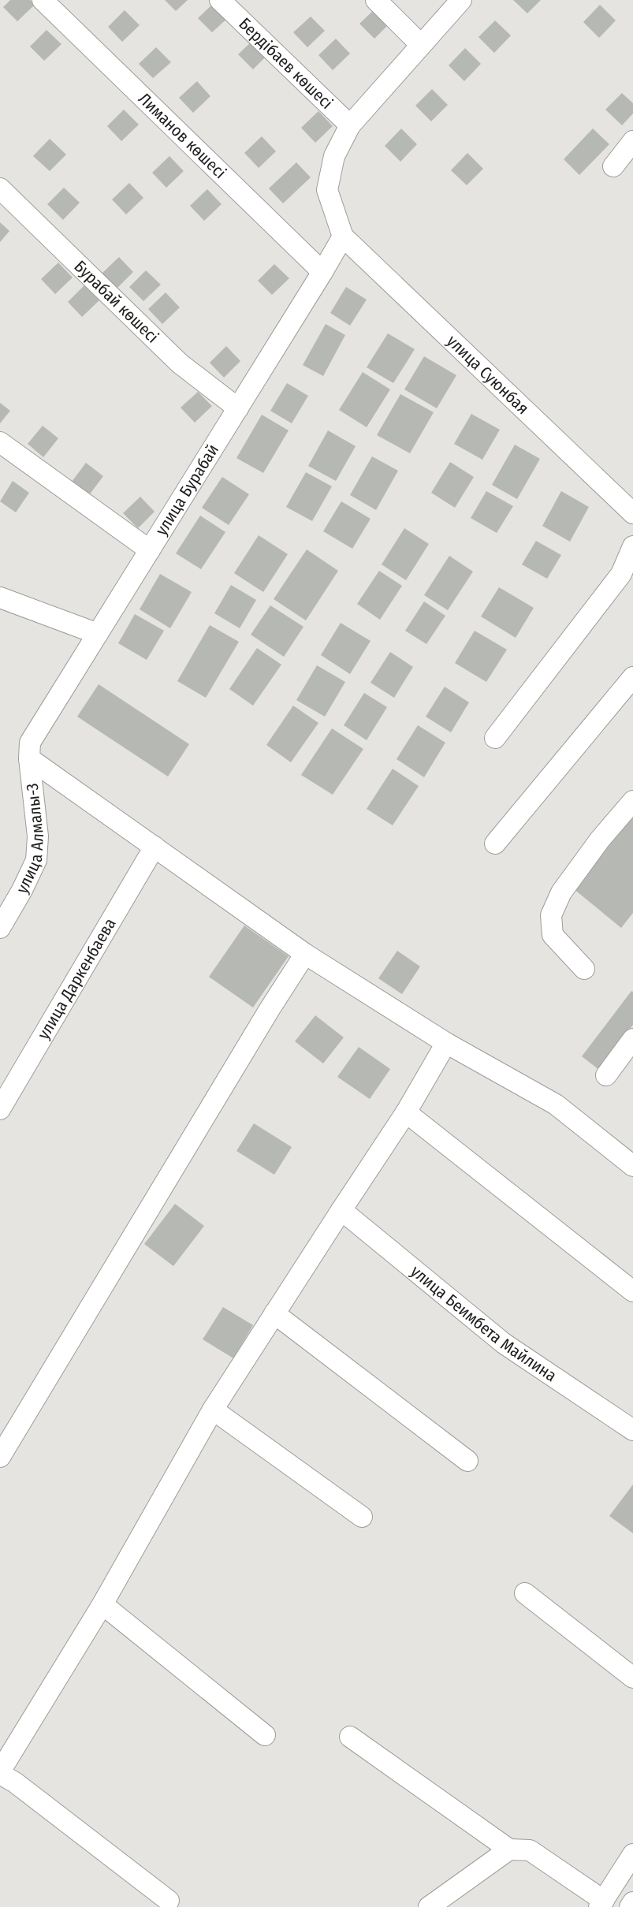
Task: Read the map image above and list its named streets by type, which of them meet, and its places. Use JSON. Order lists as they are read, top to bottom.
{
  "streets": {
    "street": [
      "Бердібаев көшесі",
      "Лиманов көшесі",
      "Бурабай көшесі",
      "улица Суюнбая",
      "улица Бурабай",
      "улица Алмалы-3",
      "улица Даркенбаева",
      "улица Беимбета Майлина"
    ]
  },
  "crossings": [
    ["Лиманов көшесі", "улица Бурабай"],
    ["Бурабай көшесі", "улица Бурабай"],
    ["улица Суюнбая", "улица Бурабай"],
    ["улица Бурабай", "улица Алмалы-3"]
  ]
}
